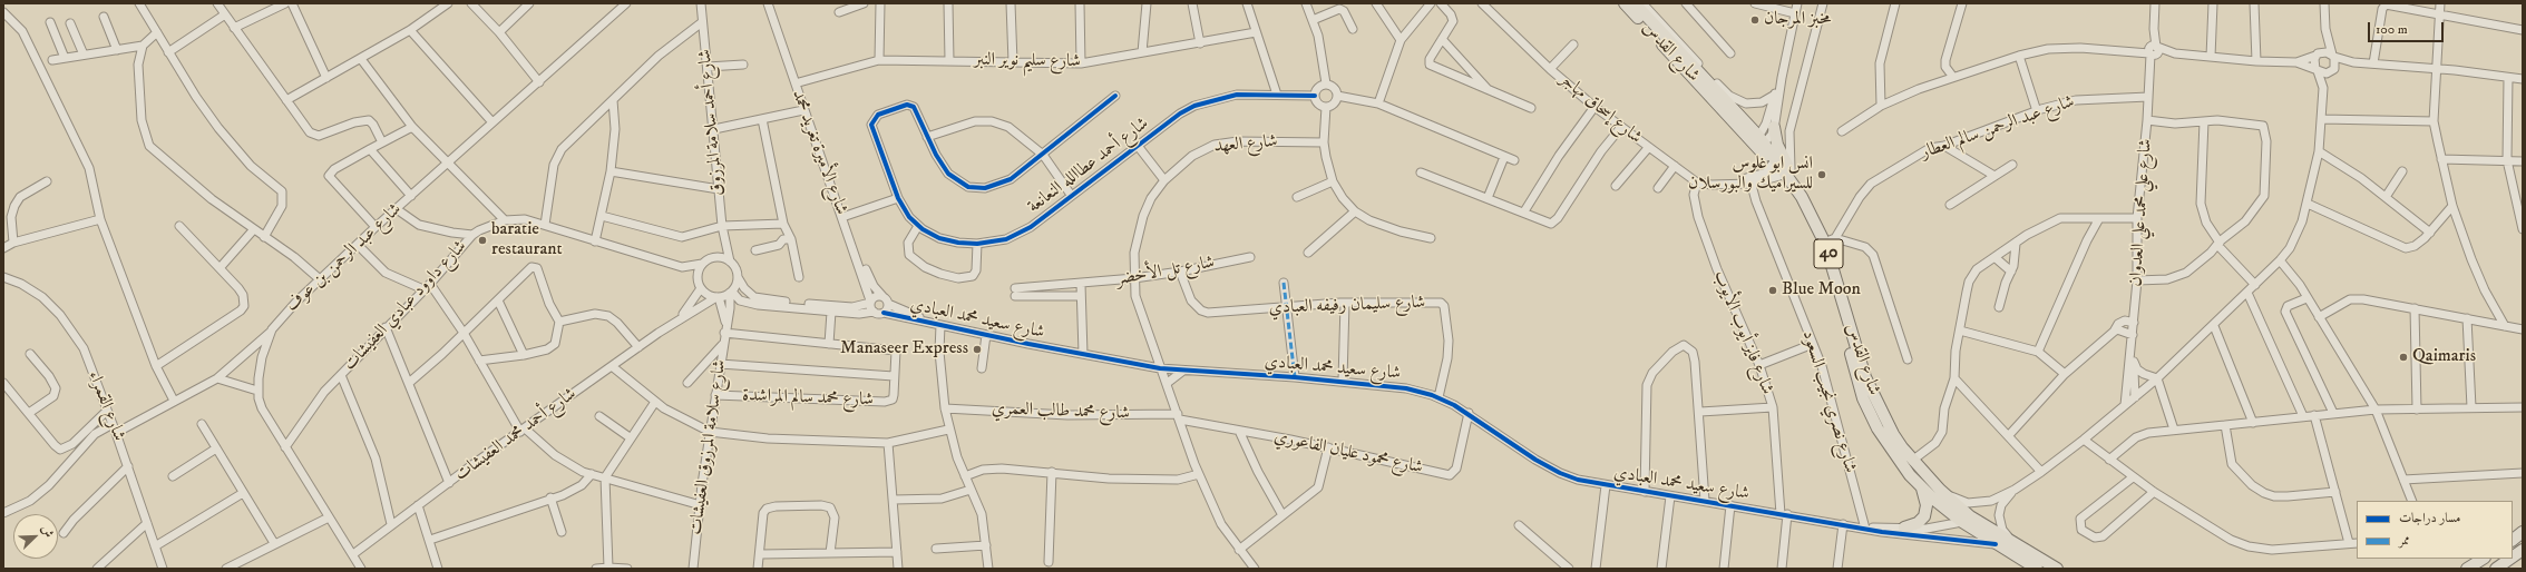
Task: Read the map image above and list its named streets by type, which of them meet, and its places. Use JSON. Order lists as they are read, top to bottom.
{
  "streets": {
    "highway": ["شارع القدس", "40"],
    "street": [
      "شارع سليم نوير النبر",
      "شارع إسحاق مهاجر",
      "شارع أحمد سلامة المرزوق",
      "شارع عبد الرحمن سالم العطار",
      "شارع العهد",
      "شارع الأميرة تغريد محمد",
      "شارع أحمد عطاالله النعانعة",
      "شارع علي محمد علي العدوان",
      "شارع عبد الرحمن بن عوف",
      "شارع تل الأخضر",
      "شارع داوود عبادي العفيشات",
      "شارع سليمان رفيفه العبادي",
      "شارع سعيد محمد العبادي",
      "شارع فايز أيوب الأيوب",
      "شارع محمد سالم المراشدة",
      "شارع نصري نجيب السعود",
      "شارع القمراء",
      "شارع محمد طالب العمري",
      "شارع أحمد محمد العفيشات",
      "شارع سلامة المرزوق العفيشات",
      "شارع محمود عليان الفاعوري"
    ]
  },
  "crossings": [
    ["شارع القدس", "شارع سعيد محمد العبادي"],
    ["شارع سليم نوير النبر", "شارع الأميرة تغريد محمد"],
    ["شارع إسحاق مهاجر", "شارع فايز أيوب الأيوب"],
    ["شارع أحمد سلامة المرزوق", "شارع داوود عبادي العفيشات"],
    ["شارع أحمد سلامة المرزوق", "شارع أحمد محمد العفيشات"],
    ["شارع أحمد سلامة المرزوق", "شارع سلامة المرزوق العفيشات"],
    ["شارع عبد الرحمن سالم العطار", "شارع علي محمد علي العدوان"],
    ["شارع العهد", "شارع تل الأخضر"],
    ["شارع العهد", "شارع سعيد محمد العبادي"],
    ["شارع العهد", "شارع محمد طالب العمري"],
    ["شارع العهد", "شارع محمود عليان الفاعوري"],
    ["شارع الأميرة تغريد محمد", "شارع سعيد محمد العبادي"],
    ["شارع عبد الرحمن بن عوف", "شارع داوود عبادي العفيشات"],
    ["شارع عبد الرحمن بن عوف", "شارع أحمد محمد العفيشات"],
    ["شارع تل الأخضر", "شارع سليمان رفيفه العبادي"],
    ["شارع داوود عبادي العفيشات", "شارع أحمد محمد العفيشات"],
    ["شارع داوود عبادي العفيشات", "شارع سلامة المرزوق العفيشات"],
    ["شارع سليمان رفيفه العبادي", "شارع سعيد محمد العبادي"],
    ["شارع سعيد محمد العبادي", "شارع فايز أيوب الأيوب"],
    ["شارع سعيد محمد العبادي", "شارع نصري نجيب السعود"],
    ["شارع سعيد محمد العبادي", "شارع محمود عليان الفاعوري"],
    ["شارع محمد سالم المراشدة", "شارع سلامة المرزوق العفيشات"],
    ["شارع محمد طالب العمري", "شارع محمود عليان الفاعوري"],
    ["شارع أحمد محمد العفيشات", "شارع سلامة المرزوق العفيشات"]
  ],
  "places": [
    "مخبز المرجان",
    "انس ابو غلوس للسيراميك والبورسلان",
    "baratie restaurant",
    "Blue Moon",
    "Manaseer Express",
    "Qaimaris"
  ],
  "legend": ["مسار دراجات", "ممر"],
  "scale_bar": "100 m",
  "north": "top right"
}
